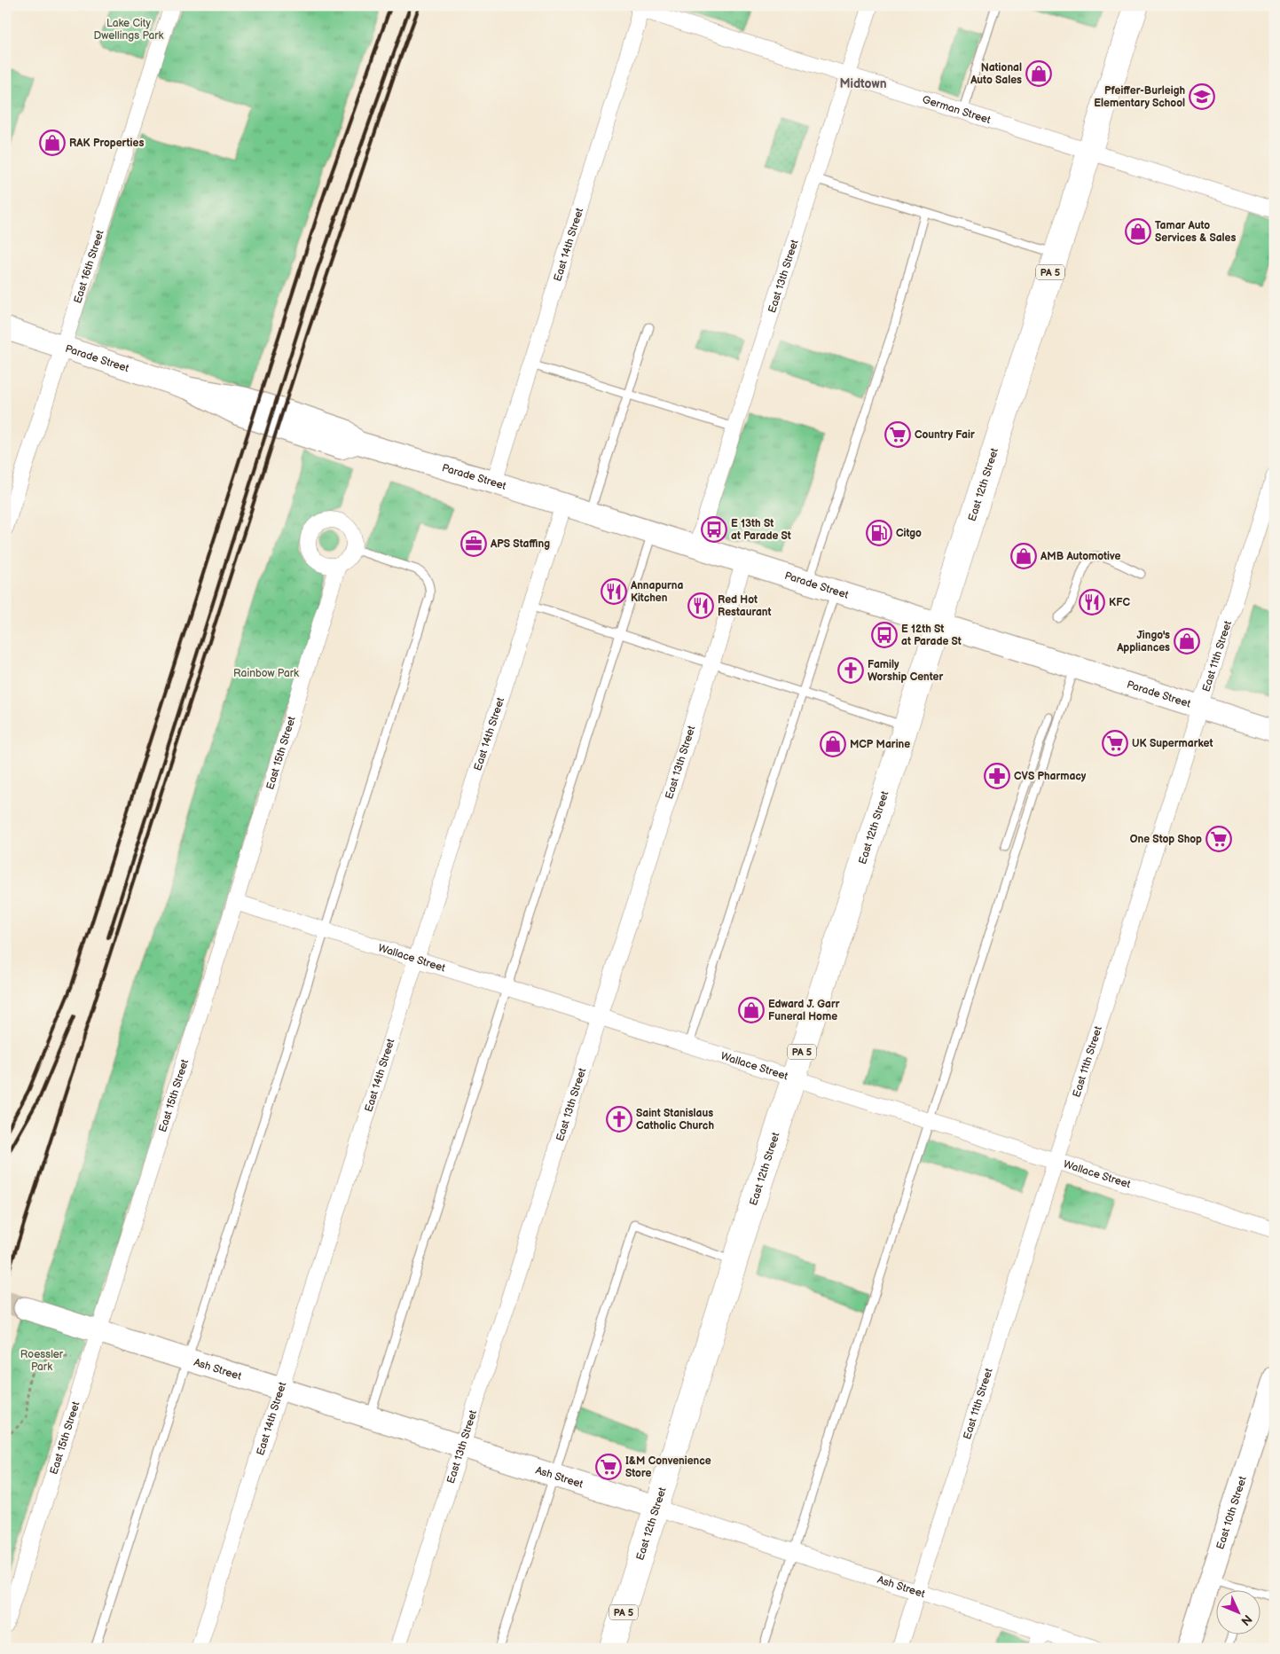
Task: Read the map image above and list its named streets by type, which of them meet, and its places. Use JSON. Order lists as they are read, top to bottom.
{
  "streets": {
    "main road": [
      "PA 5",
      "Parade Street",
      "East 12th Street",
      "Ash Street",
      "East 10th Street"
    ],
    "street": [
      "German Street",
      "East 14th Street",
      "East 16th Street",
      "East 13th Street",
      "East 11th Street",
      "East 15th Street",
      "Wallace Street"
    ]
  },
  "crossings": [
    ["German Street", "East 14th Street"],
    ["German Street", "East 13th Street"],
    ["German Street", "East 12th Street"],
    ["East 14th Street", "Parade Street"],
    ["East 14th Street", "Wallace Street"],
    ["East 14th Street", "Ash Street"],
    ["East 16th Street", "Parade Street"],
    ["East 13th Street", "Parade Street"],
    ["East 13th Street", "Wallace Street"],
    ["East 13th Street", "Ash Street"],
    ["Parade Street", "East 12th Street"],
    ["Parade Street", "East 11th Street"],
    ["East 12th Street", "Wallace Street"],
    ["East 12th Street", "Ash Street"],
    ["East 11th Street", "Wallace Street"],
    ["East 11th Street", "Ash Street"],
    ["East 15th Street", "Wallace Street"],
    ["East 15th Street", "Ash Street"]
  ],
  "districts": ["Midtown"],
  "parks": ["Lake City Dwellings Park", "Rainbow Park", "Roessler Park"],
  "places": {
    "shop": [
      "National Auto Sales",
      "RAK Properties",
      "Tamar Auto Services & Sales",
      "AMB Automotive",
      "Jingo's Appliances",
      "MCP Marine",
      "Edward J. Garr Funeral Home"
    ],
    "school or university": ["Pfeiffer-Burleigh Elementary School"],
    "supermarket": [
      "Country Fair",
      "UK Supermarket",
      "One Stop Shop",
      "I&M Convenience Store"
    ],
    "bus stop": ["E 13th St at Parade St", "E 12th St at Parade St"],
    "fuel station": ["Citgo"],
    "office": ["APS Staffing"],
    "restaurant": ["Annapurna Kitchen", "KFC", "Red Hot Restaurant"],
    "church": ["Family Worship Center", "Saint Stanislaus Catholic Church"],
    "pharmacy": ["CVS Pharmacy"]
  },
  "north": "bottom right"
}
